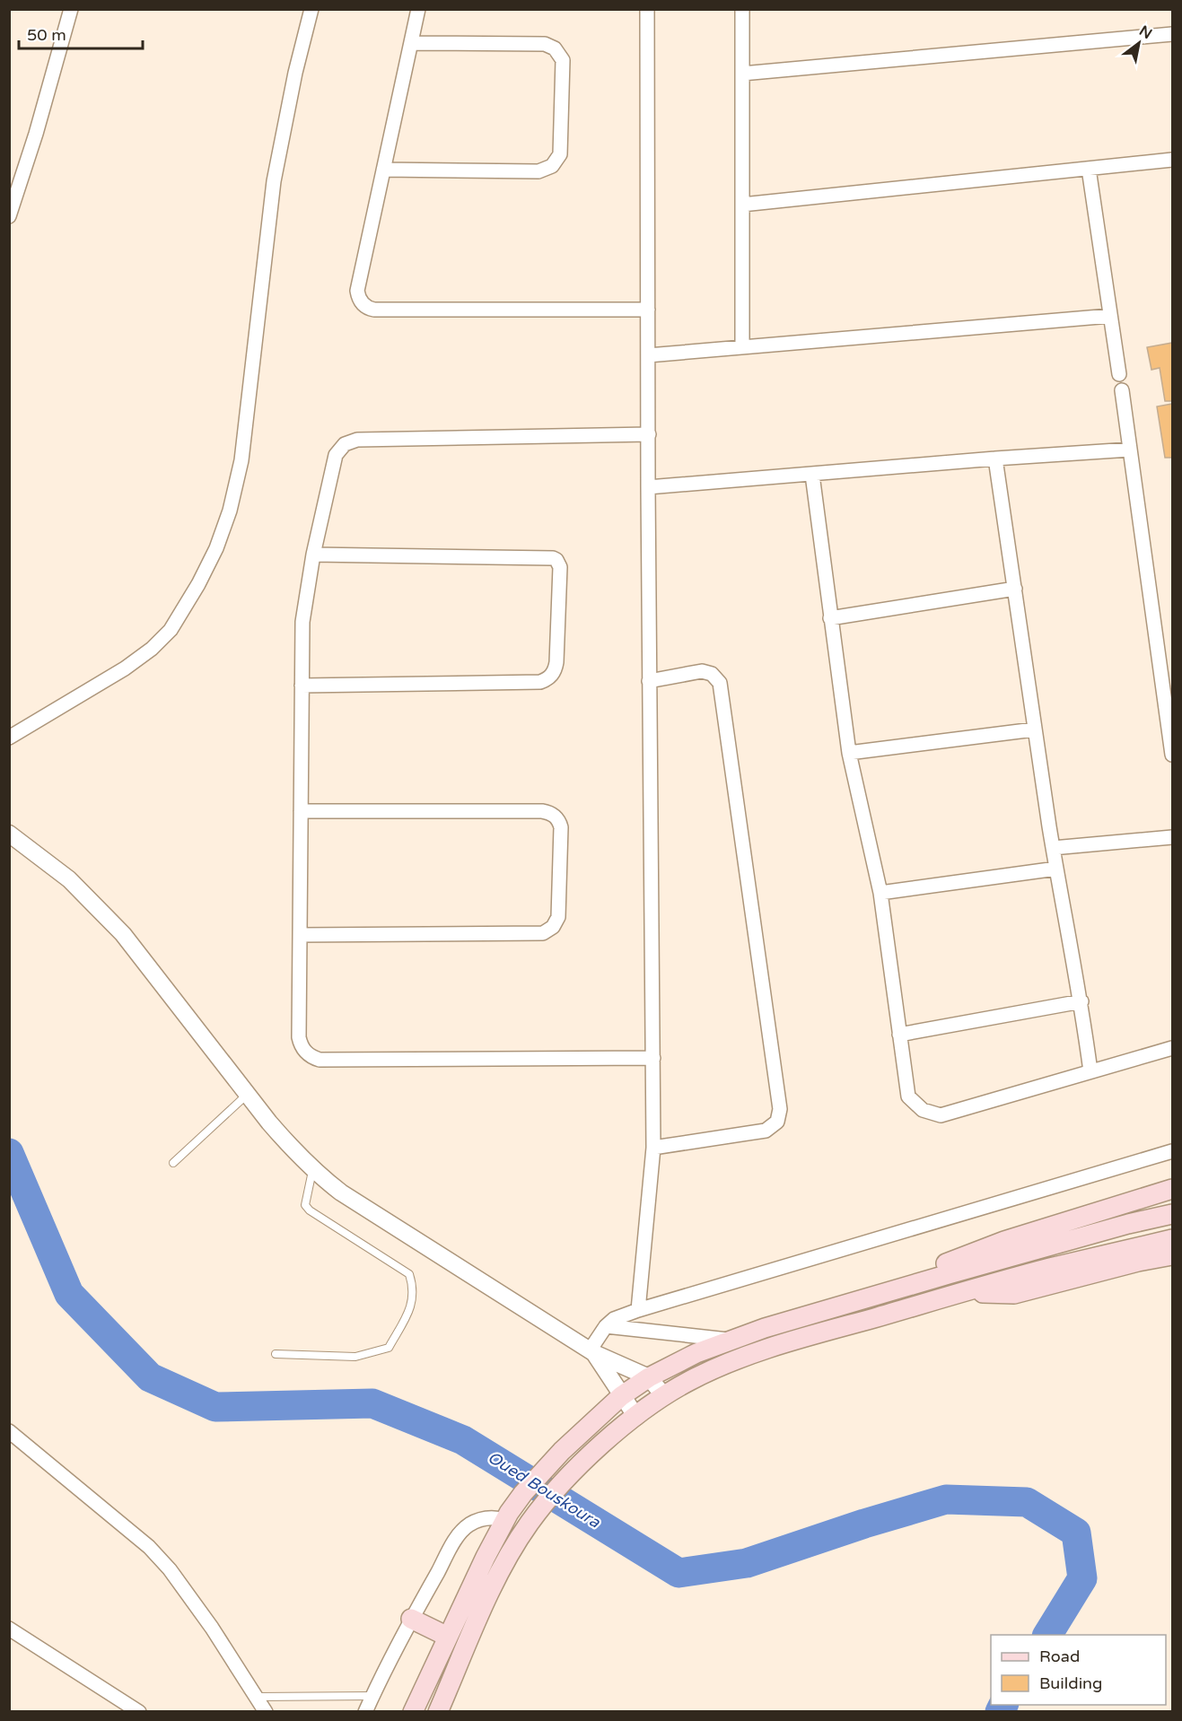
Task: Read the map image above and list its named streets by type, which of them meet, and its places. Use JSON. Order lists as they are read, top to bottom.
{
  "water": ["Oued Bouskoura"],
  "legend": ["Road", "Building"],
  "scale_bar": "50 m",
  "north": "top right"
}
